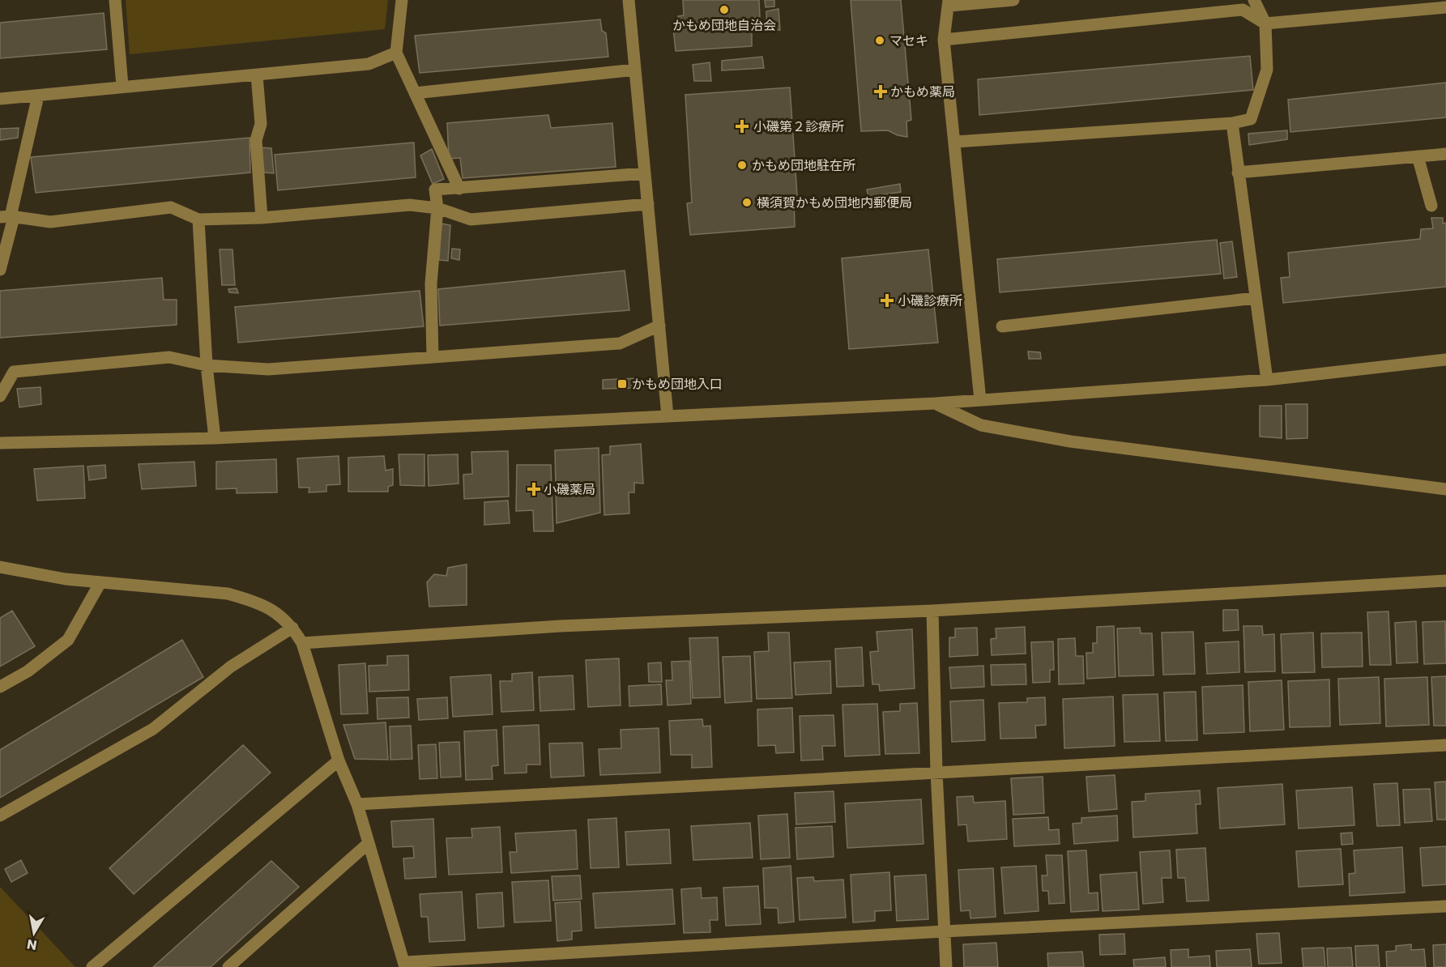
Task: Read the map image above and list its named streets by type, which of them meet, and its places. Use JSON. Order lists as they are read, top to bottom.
{
  "places": {
    "other": [
      "かもめ団地自治会",
      "マセキ",
      "かもめ団地駐在所",
      "横須賀かもめ団地内郵便局"
    ],
    "health": [
      "かもめ薬局",
      "小磯第２診療所",
      "小磯診療所",
      "小磯薬局"
    ],
    "transit": ["かもめ団地入口"]
  },
  "north": "bottom"
}
